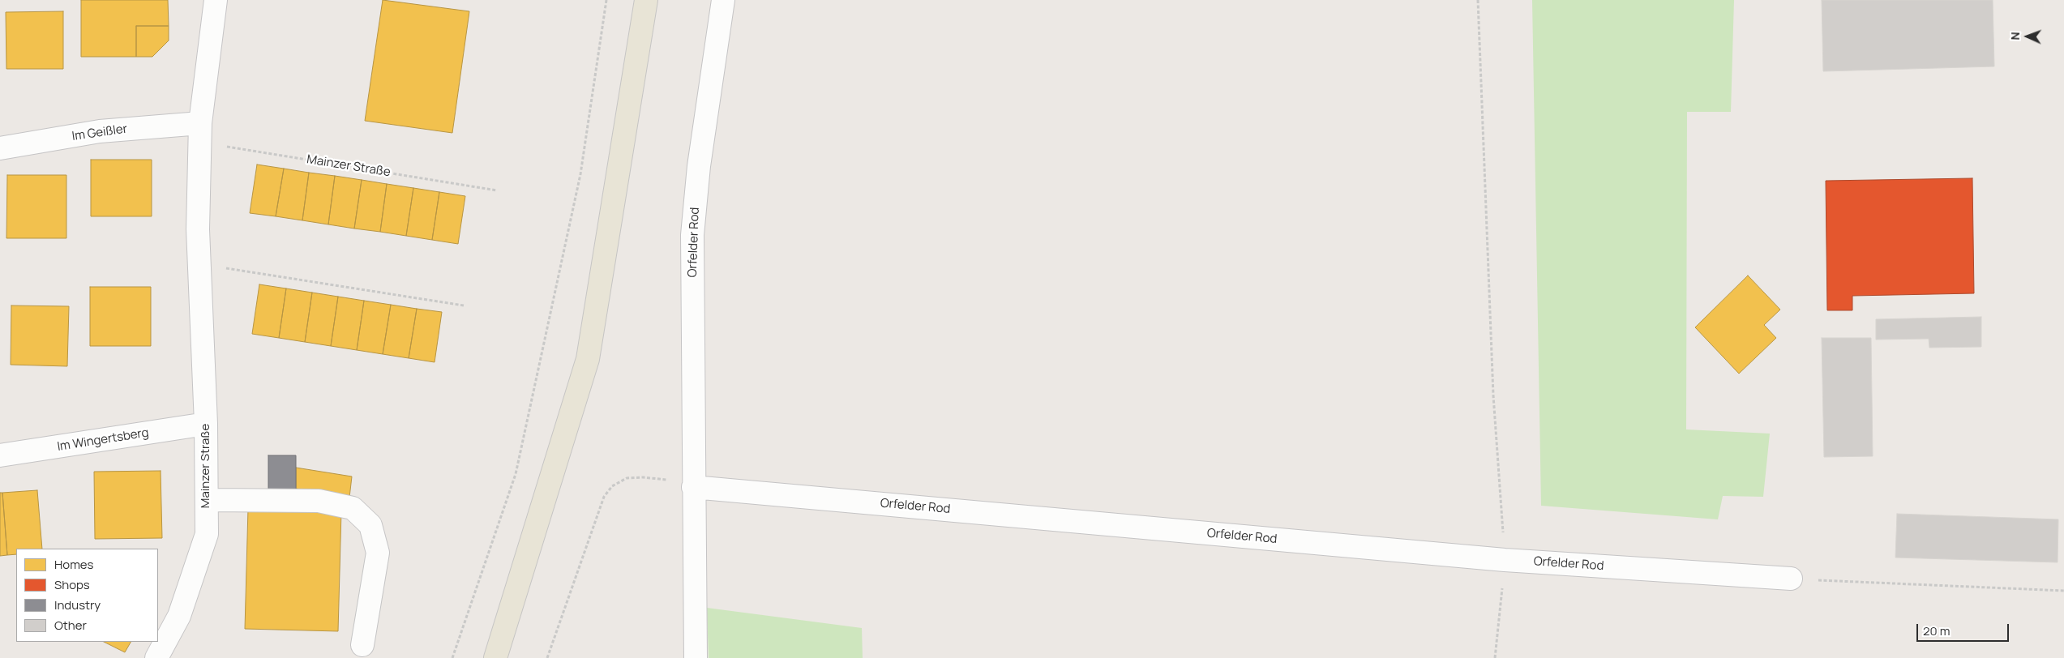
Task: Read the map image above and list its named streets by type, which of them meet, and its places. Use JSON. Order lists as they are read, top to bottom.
{
  "streets": {
    "street": [
      "Im Geißler",
      "Mainzer Straße",
      "Orfelder Rod",
      "Im Wingertsberg"
    ]
  },
  "crossings": [
    ["Im Geißler", "Mainzer Straße"],
    ["Mainzer Straße", "Im Wingertsberg"]
  ],
  "legend": [
    "Homes",
    "Shops",
    "Industry",
    "Other"
  ],
  "scale_bar": "20 m",
  "north": "left"
}
